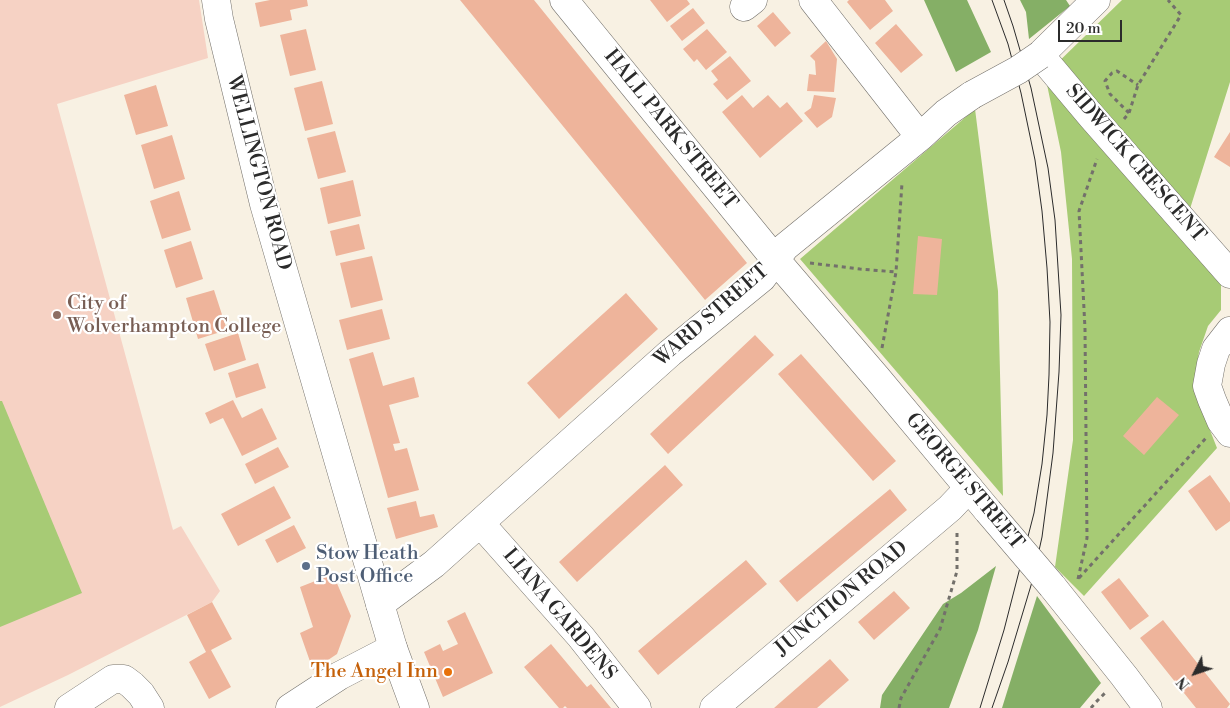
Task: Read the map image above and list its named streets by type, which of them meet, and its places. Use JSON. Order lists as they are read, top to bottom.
{
  "streets": {
    "main road": [
      "HALL PARK STREET",
      "SIDWICK CRESCENT",
      "WELLINGTON ROAD",
      "WARD STREET",
      "GEORGE STREET",
      "JUNCTION ROAD",
      "LIANA GARDENS"
    ]
  },
  "crossings": [
    ["HALL PARK STREET", "WARD STREET"],
    ["HALL PARK STREET", "GEORGE STREET"],
    ["SIDWICK CRESCENT", "WARD STREET"],
    ["WELLINGTON ROAD", "WARD STREET"],
    ["WARD STREET", "GEORGE STREET"],
    ["WARD STREET", "LIANA GARDENS"],
    ["GEORGE STREET", "JUNCTION ROAD"]
  ],
  "places": ["City of Wolverhampton College", "Stow Heath Post Office", "The Angel Inn"],
  "scale_bar": "20 m",
  "north": "bottom left"
}
